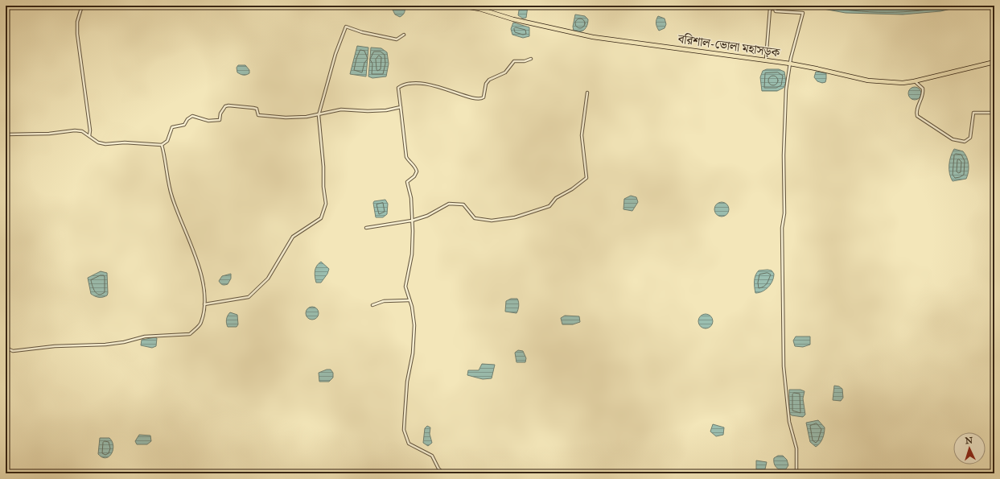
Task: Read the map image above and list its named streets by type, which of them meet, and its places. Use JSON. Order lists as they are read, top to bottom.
{
  "streets": {
    "highway": ["বরিশাল-ভোলা মহাসড়ক"]
  },
  "north": "top"
}
